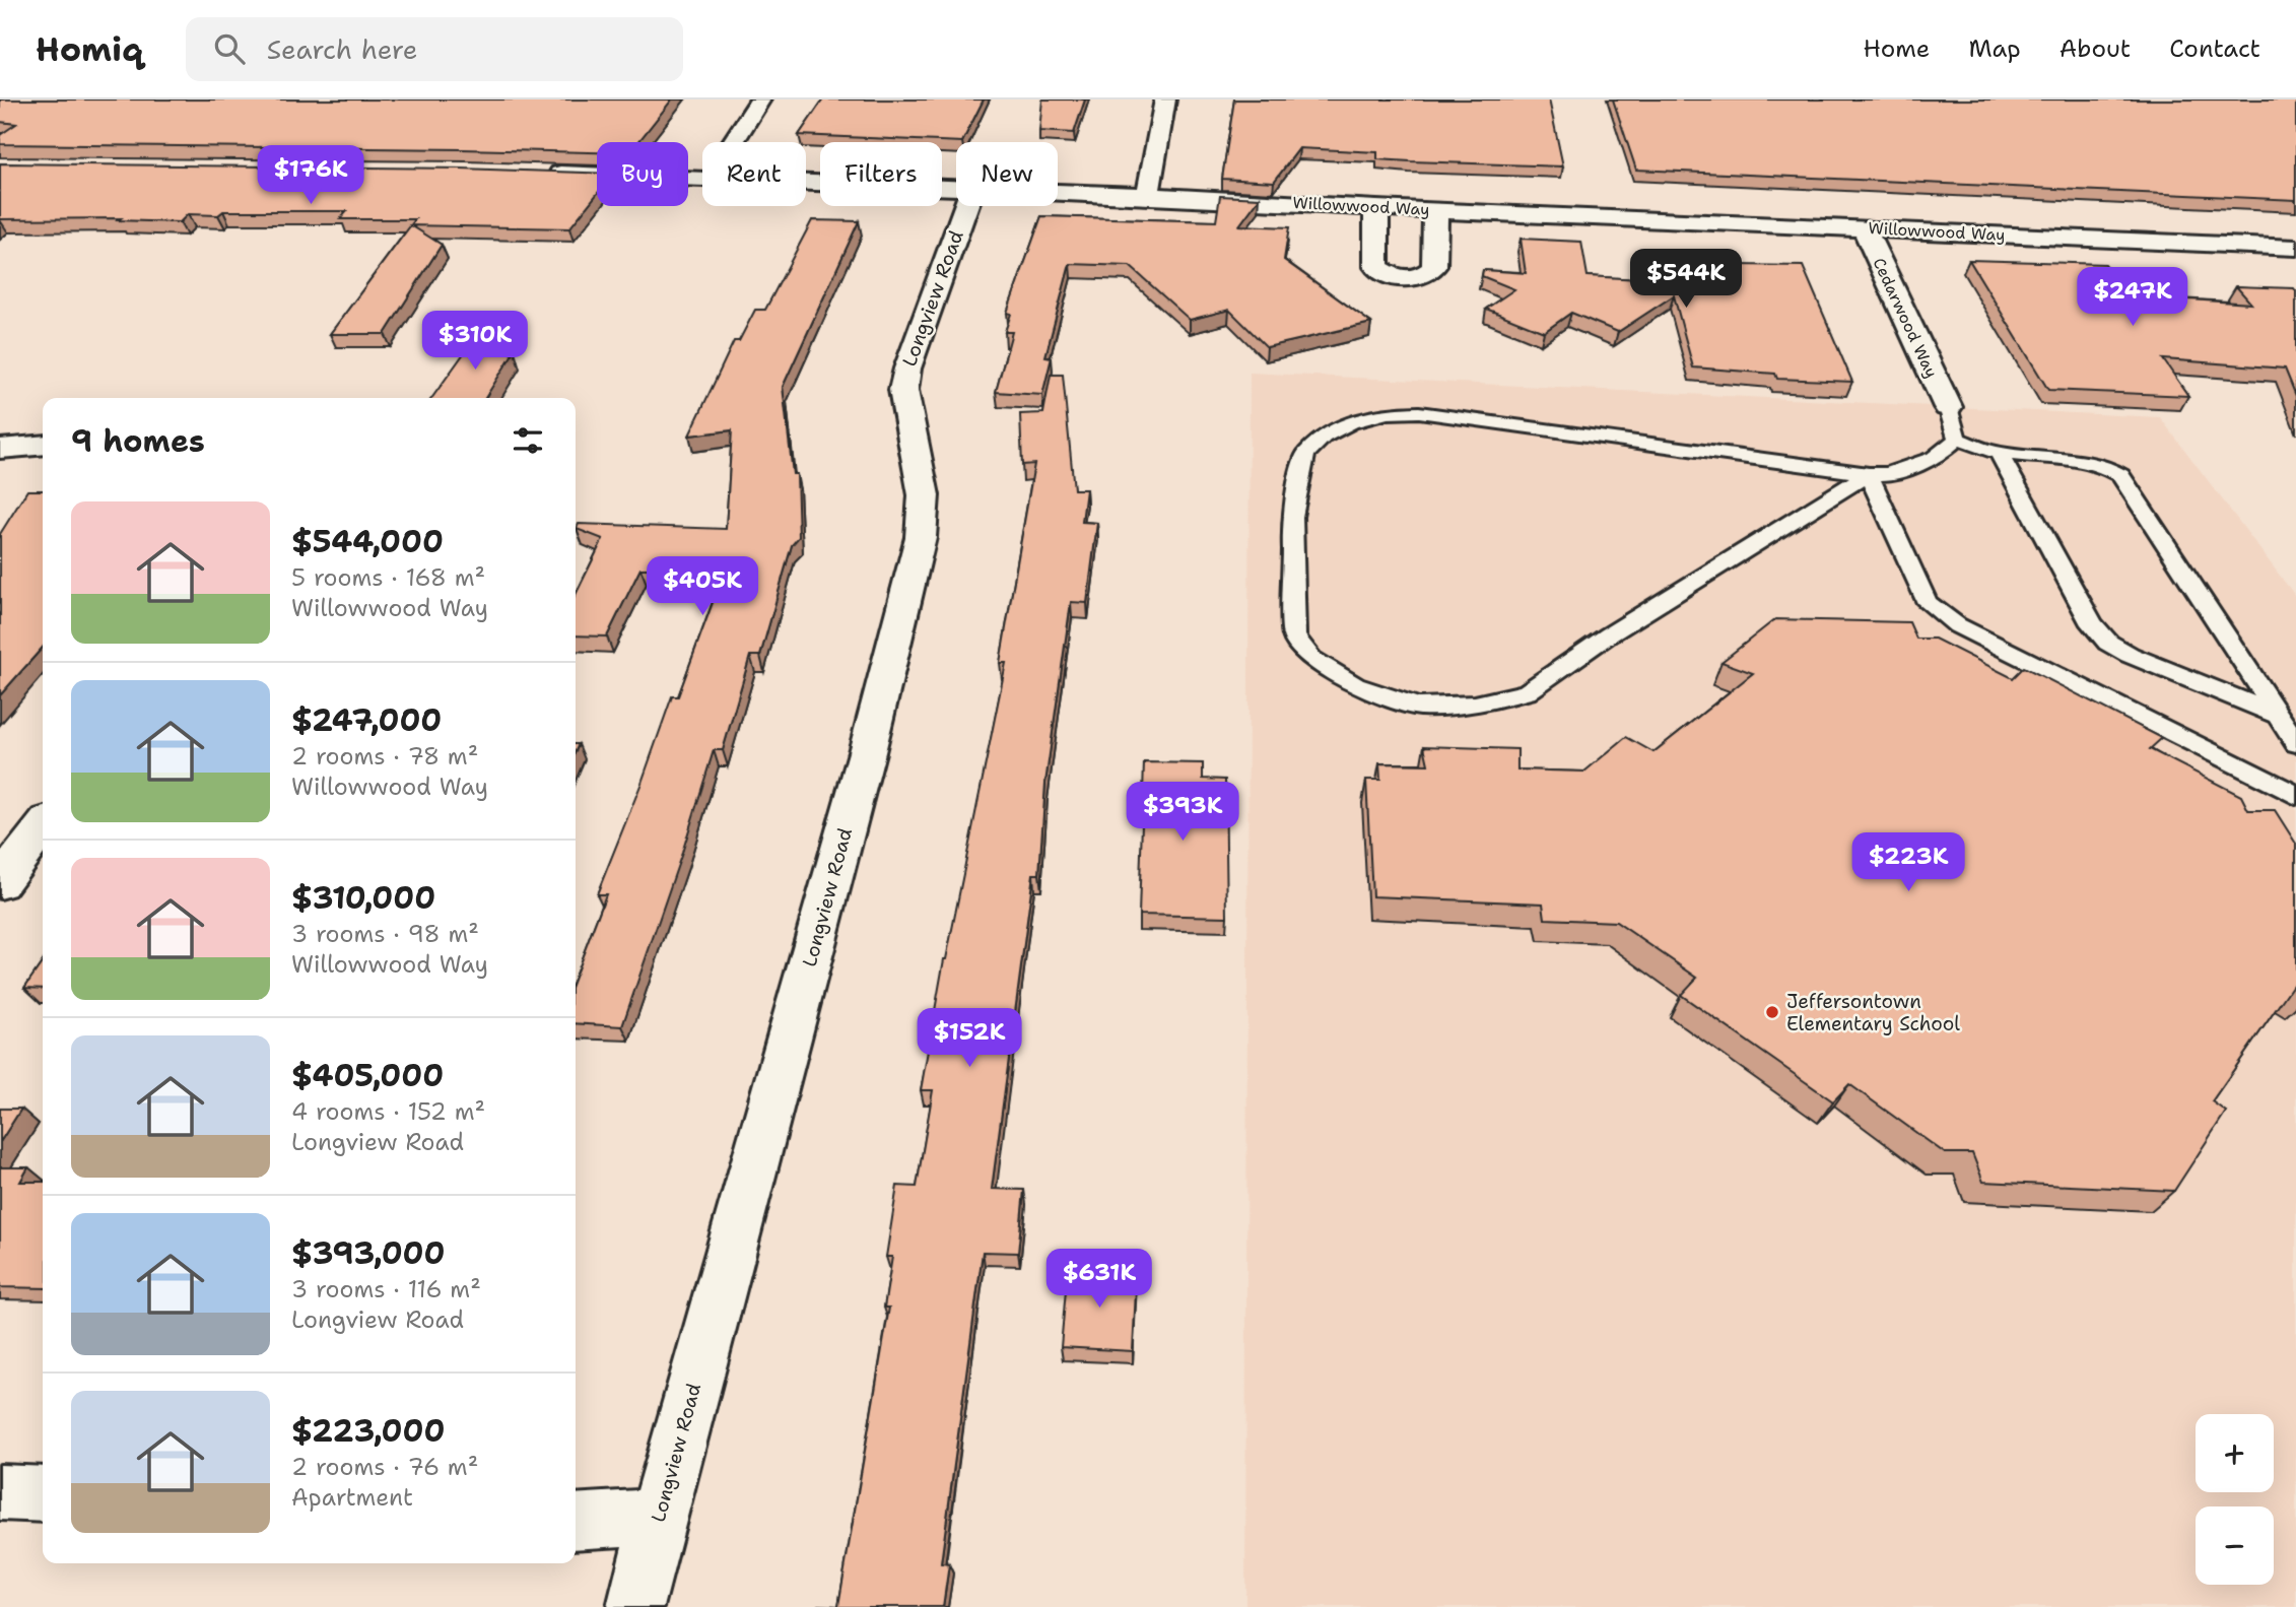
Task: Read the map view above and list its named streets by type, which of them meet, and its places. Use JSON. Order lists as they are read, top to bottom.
{
  "streets": {
    "street": ["Willowwood Way", "Longview Road", "Cedarwood Way"]
  },
  "crossings": [
    ["Willowwood Way", "Cedarwood Way"]
  ],
  "places": ["Jeffersontown Elementary School"],
  "page": {
    "header": "Homiq",
    "search": "Search here",
    "nav": [
      "Home",
      "Map",
      "About",
      "Contact"
    ],
    "chip": [
      "Buy",
      "Rent",
      "Filters",
      "New"
    ],
    "price": [
      "$176K",
      "$544K",
      "$247K",
      "$310K",
      "$405K",
      "$393K",
      "$223K",
      "$152K",
      "$631K"
    ],
    "heading": "9 homes",
    "list": [
      {
        "name": "$544,000",
        "note": "5 rooms · 168 m² · Willowwood Way"
      },
      {
        "name": "$247,000",
        "note": "2 rooms · 78 m² · Willowwood Way"
      },
      {
        "name": "$310,000",
        "note": "3 rooms · 98 m² · Willowwood Way"
      },
      {
        "name": "$405,000",
        "note": "4 rooms · 152 m² · Longview Road"
      },
      {
        "name": "$393,000",
        "note": "3 rooms · 116 m² · Longview Road"
      },
      {
        "name": "$223,000",
        "note": "2 rooms · 76 m² · Apartment"
      }
    ],
    "map_buttons": ["+", "−"]
  }
}
